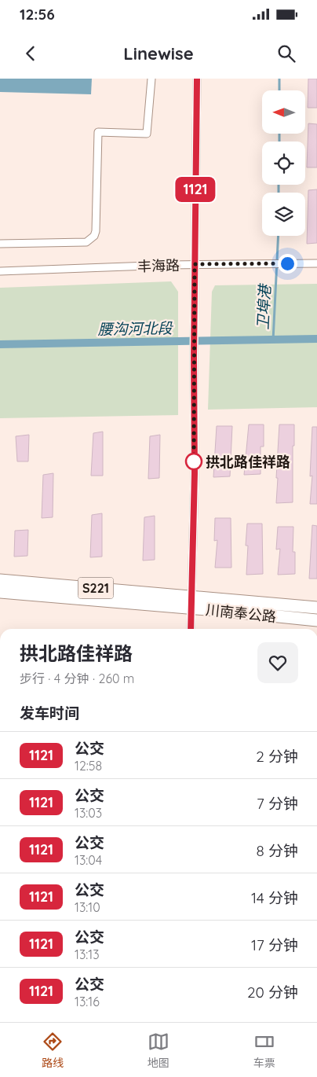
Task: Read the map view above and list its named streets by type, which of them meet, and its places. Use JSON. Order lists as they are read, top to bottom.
{
  "streets": {
    "main road": ["S221", "川南奉公路"],
    "street": ["丰海路"]
  },
  "water": ["卫埠港", "腰沟河北段"],
  "places": ["拱北路佳祥路"],
  "lines": ["bus line 1121"],
  "north": "left",
  "page": {
    "status": "12:56",
    "header": "Linewise",
    "on_map": "1121",
    "heading": [
      ["拱北路佳祥路", "步行 · 4 分钟 · 260 m"],
      "发车时间"
    ],
    "list": [
      {
        "mark": "1121",
        "name": "公交",
        "note": "12:58",
        "value": "2 分钟"
      },
      {
        "mark": "1121",
        "name": "公交",
        "note": "13:03",
        "value": "7 分钟"
      },
      {
        "mark": "1121",
        "name": "公交",
        "note": "13:04",
        "value": "8 分钟"
      },
      {
        "mark": "1121",
        "name": "公交",
        "note": "13:10",
        "value": "14 分钟"
      },
      {
        "mark": "1121",
        "name": "公交",
        "note": "13:13",
        "value": "17 分钟"
      },
      {
        "mark": "1121",
        "name": "公交",
        "note": "13:16",
        "value": "20 分钟"
      }
    ],
    "tabs": ["路线", "地图", "车票"]
  }
}
